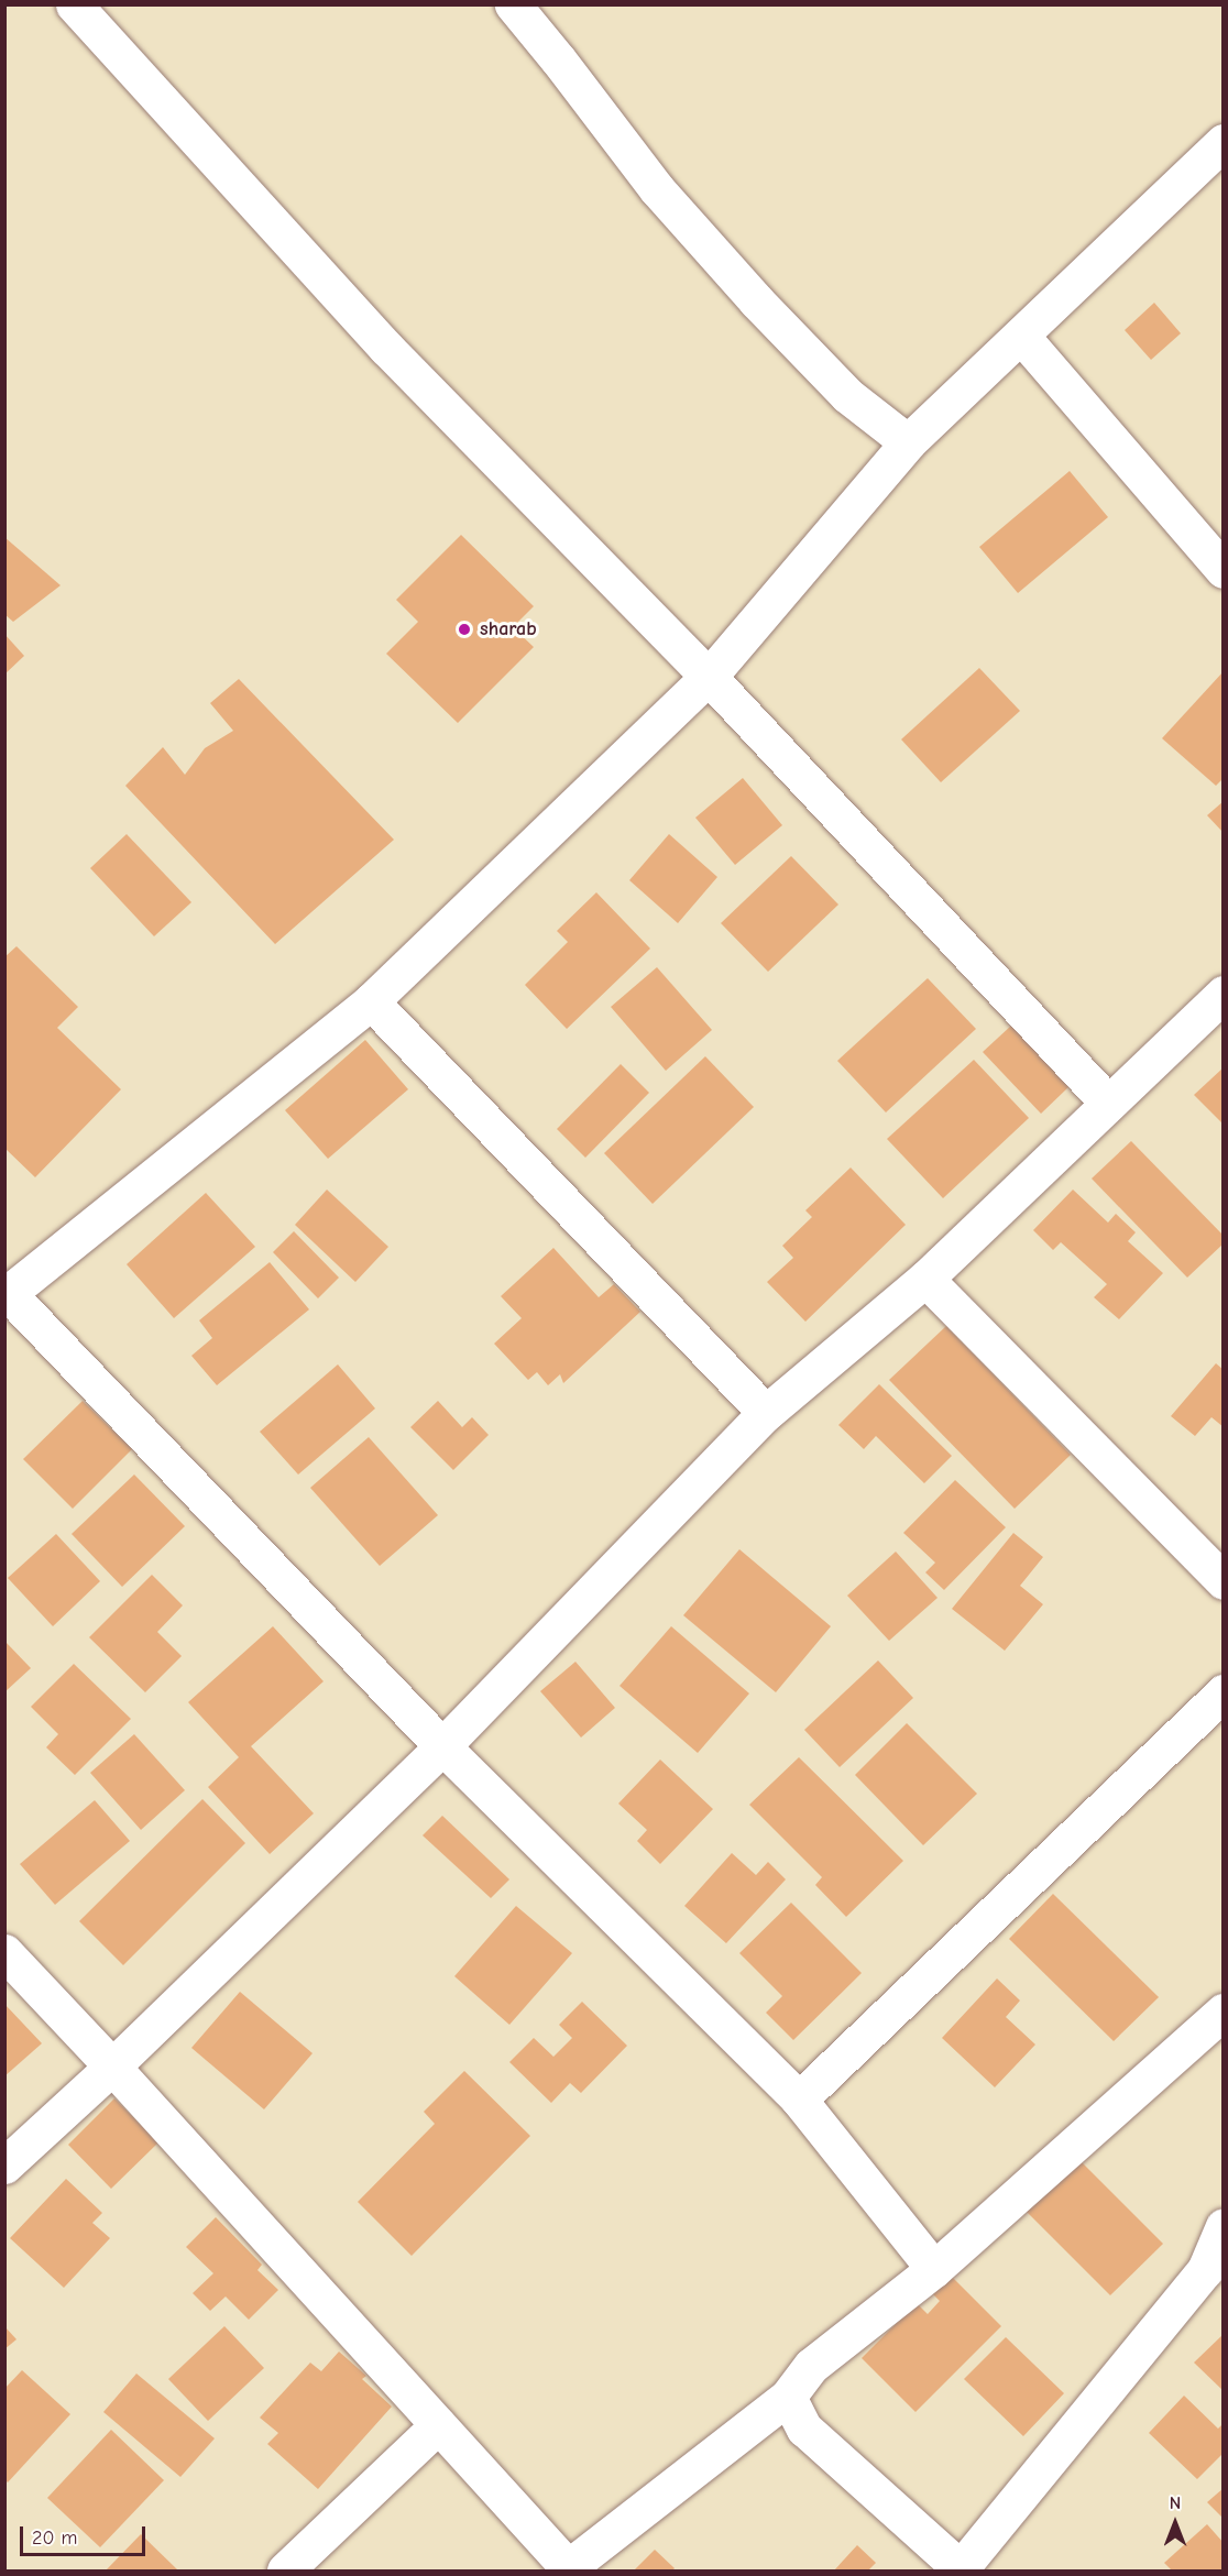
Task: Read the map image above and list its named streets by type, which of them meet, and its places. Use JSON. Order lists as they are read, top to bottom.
{
  "places": ["sharab"],
  "scale_bar": "20 m",
  "north": "top"
}
